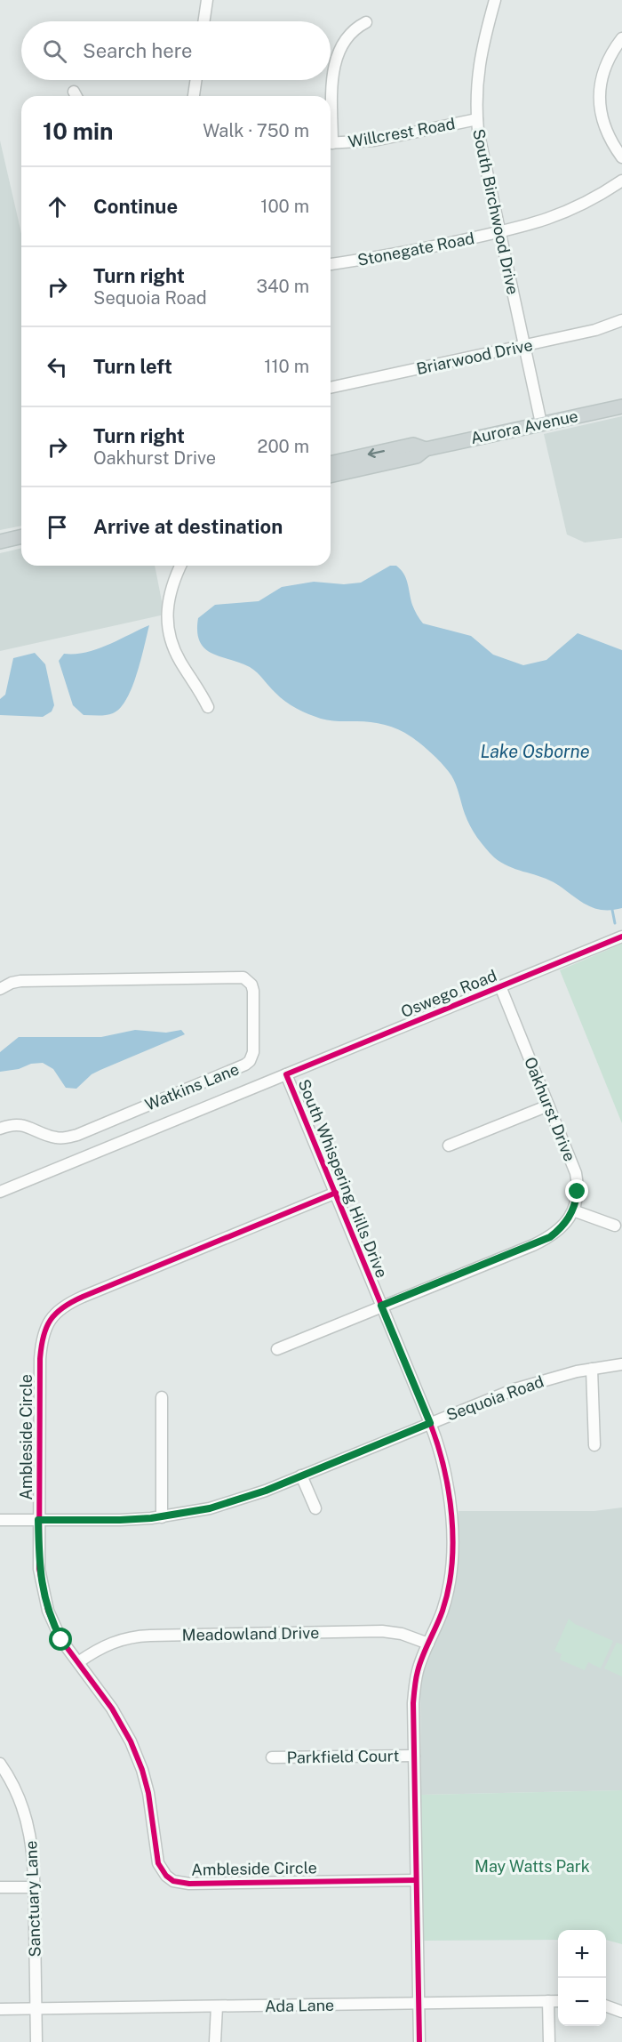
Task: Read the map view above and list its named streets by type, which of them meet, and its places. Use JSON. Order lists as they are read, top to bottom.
{
  "streets": {
    "main road": ["Aurora Avenue"],
    "street": [
      "Willcrest Road",
      "South Birchwood Drive",
      "Stonegate Road",
      "Briarwood Drive",
      "Oswego Road",
      "Watkins Lane",
      "Oakhurst Drive",
      "South Whispering Hills Drive",
      "Sequoia Road",
      "Ambleside Circle",
      "Meadowland Drive",
      "Parkfield Court",
      "Sanctuary Lane",
      "Ada Lane"
    ]
  },
  "crossings": [
    ["Willcrest Road", "South Birchwood Drive"],
    ["South Birchwood Drive", "Stonegate Road"],
    ["South Birchwood Drive", "Briarwood Drive"],
    ["South Birchwood Drive", "Aurora Avenue"],
    ["Oswego Road", "Oakhurst Drive"],
    ["Oswego Road", "South Whispering Hills Drive"],
    ["Oakhurst Drive", "South Whispering Hills Drive"],
    ["South Whispering Hills Drive", "Sequoia Road"],
    ["South Whispering Hills Drive", "Ambleside Circle"],
    ["South Whispering Hills Drive", "Meadowland Drive"],
    ["South Whispering Hills Drive", "Parkfield Court"],
    ["South Whispering Hills Drive", "Ada Lane"],
    ["Sequoia Road", "Ambleside Circle"],
    ["Ambleside Circle", "Meadowland Drive"],
    ["Sanctuary Lane", "Ada Lane"]
  ],
  "water": ["Lake Osborne"],
  "parks": ["May Watts Park"],
  "page": {
    "search": "Search here",
    "heading": ["10 min", "Walk · 750 m"],
    "list": [
      ["Continue", "100 m"],
      ["Turn right", "Sequoia Road", "340 m"],
      ["Turn left", "110 m"],
      ["Turn right", "Oakhurst Drive", "200 m"],
      "Arrive at destination"
    ],
    "map_buttons": ["+", "−"]
  }
}
